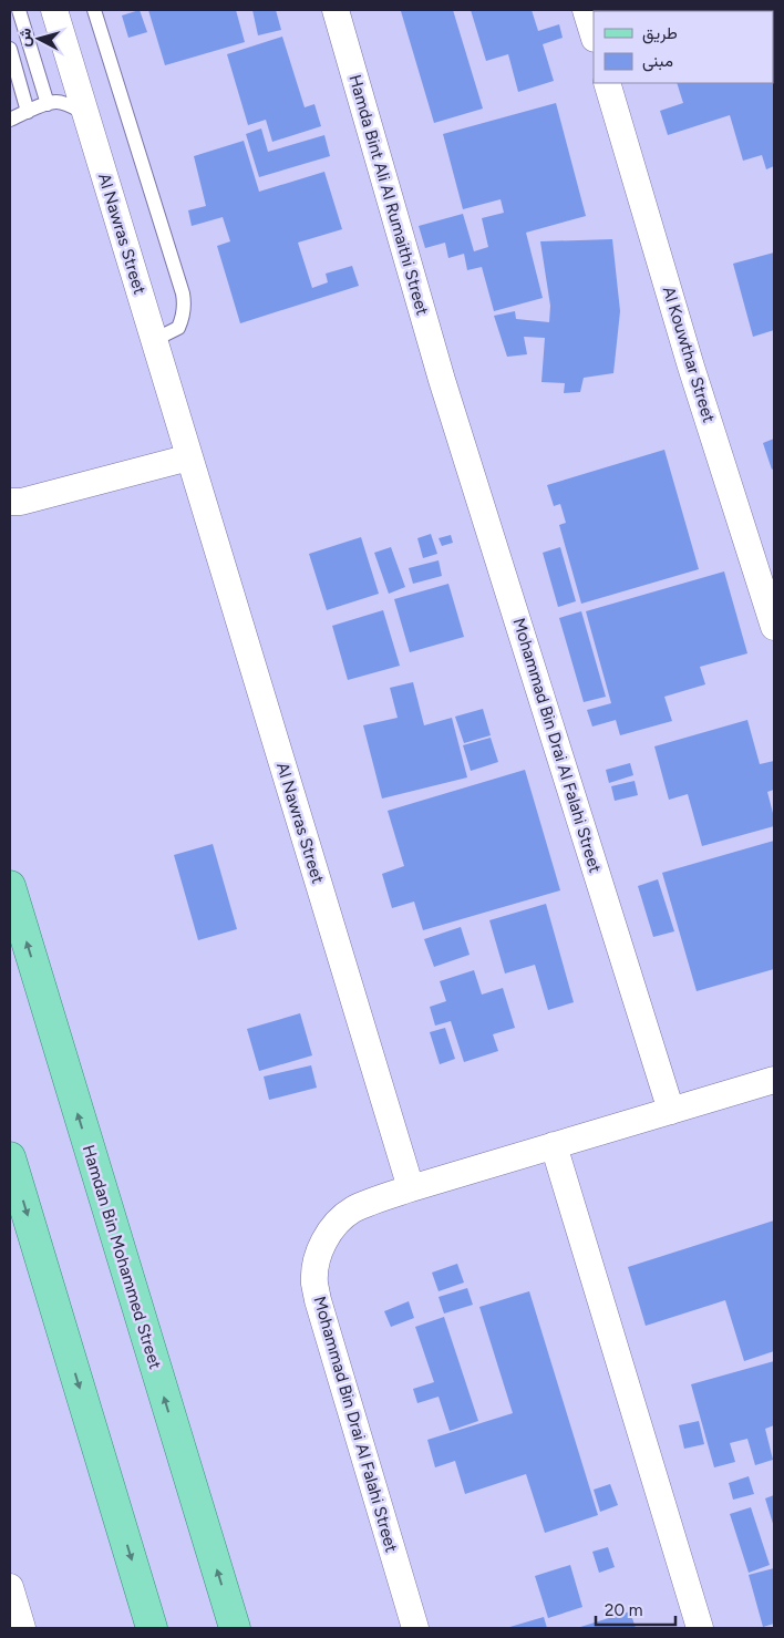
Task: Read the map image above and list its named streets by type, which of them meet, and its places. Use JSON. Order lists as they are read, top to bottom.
{
  "streets": {
    "main road": ["Hamdan Bin Mohammed Street"],
    "street": [
      "Hamda Bint Ali Al Rumaithi Street",
      "Al Nawras Street",
      "Al Kouwthar Street",
      "Mohammad Bin Drai Al Falahi Street"
    ]
  },
  "crossings": [
    ["Hamda Bint Ali Al Rumaithi Street", "Mohammad Bin Drai Al Falahi Street"],
    ["Al Nawras Street", "Mohammad Bin Drai Al Falahi Street"]
  ],
  "legend": ["طريق", "مبنى"],
  "scale_bar": "20 m",
  "north": "left"
}
